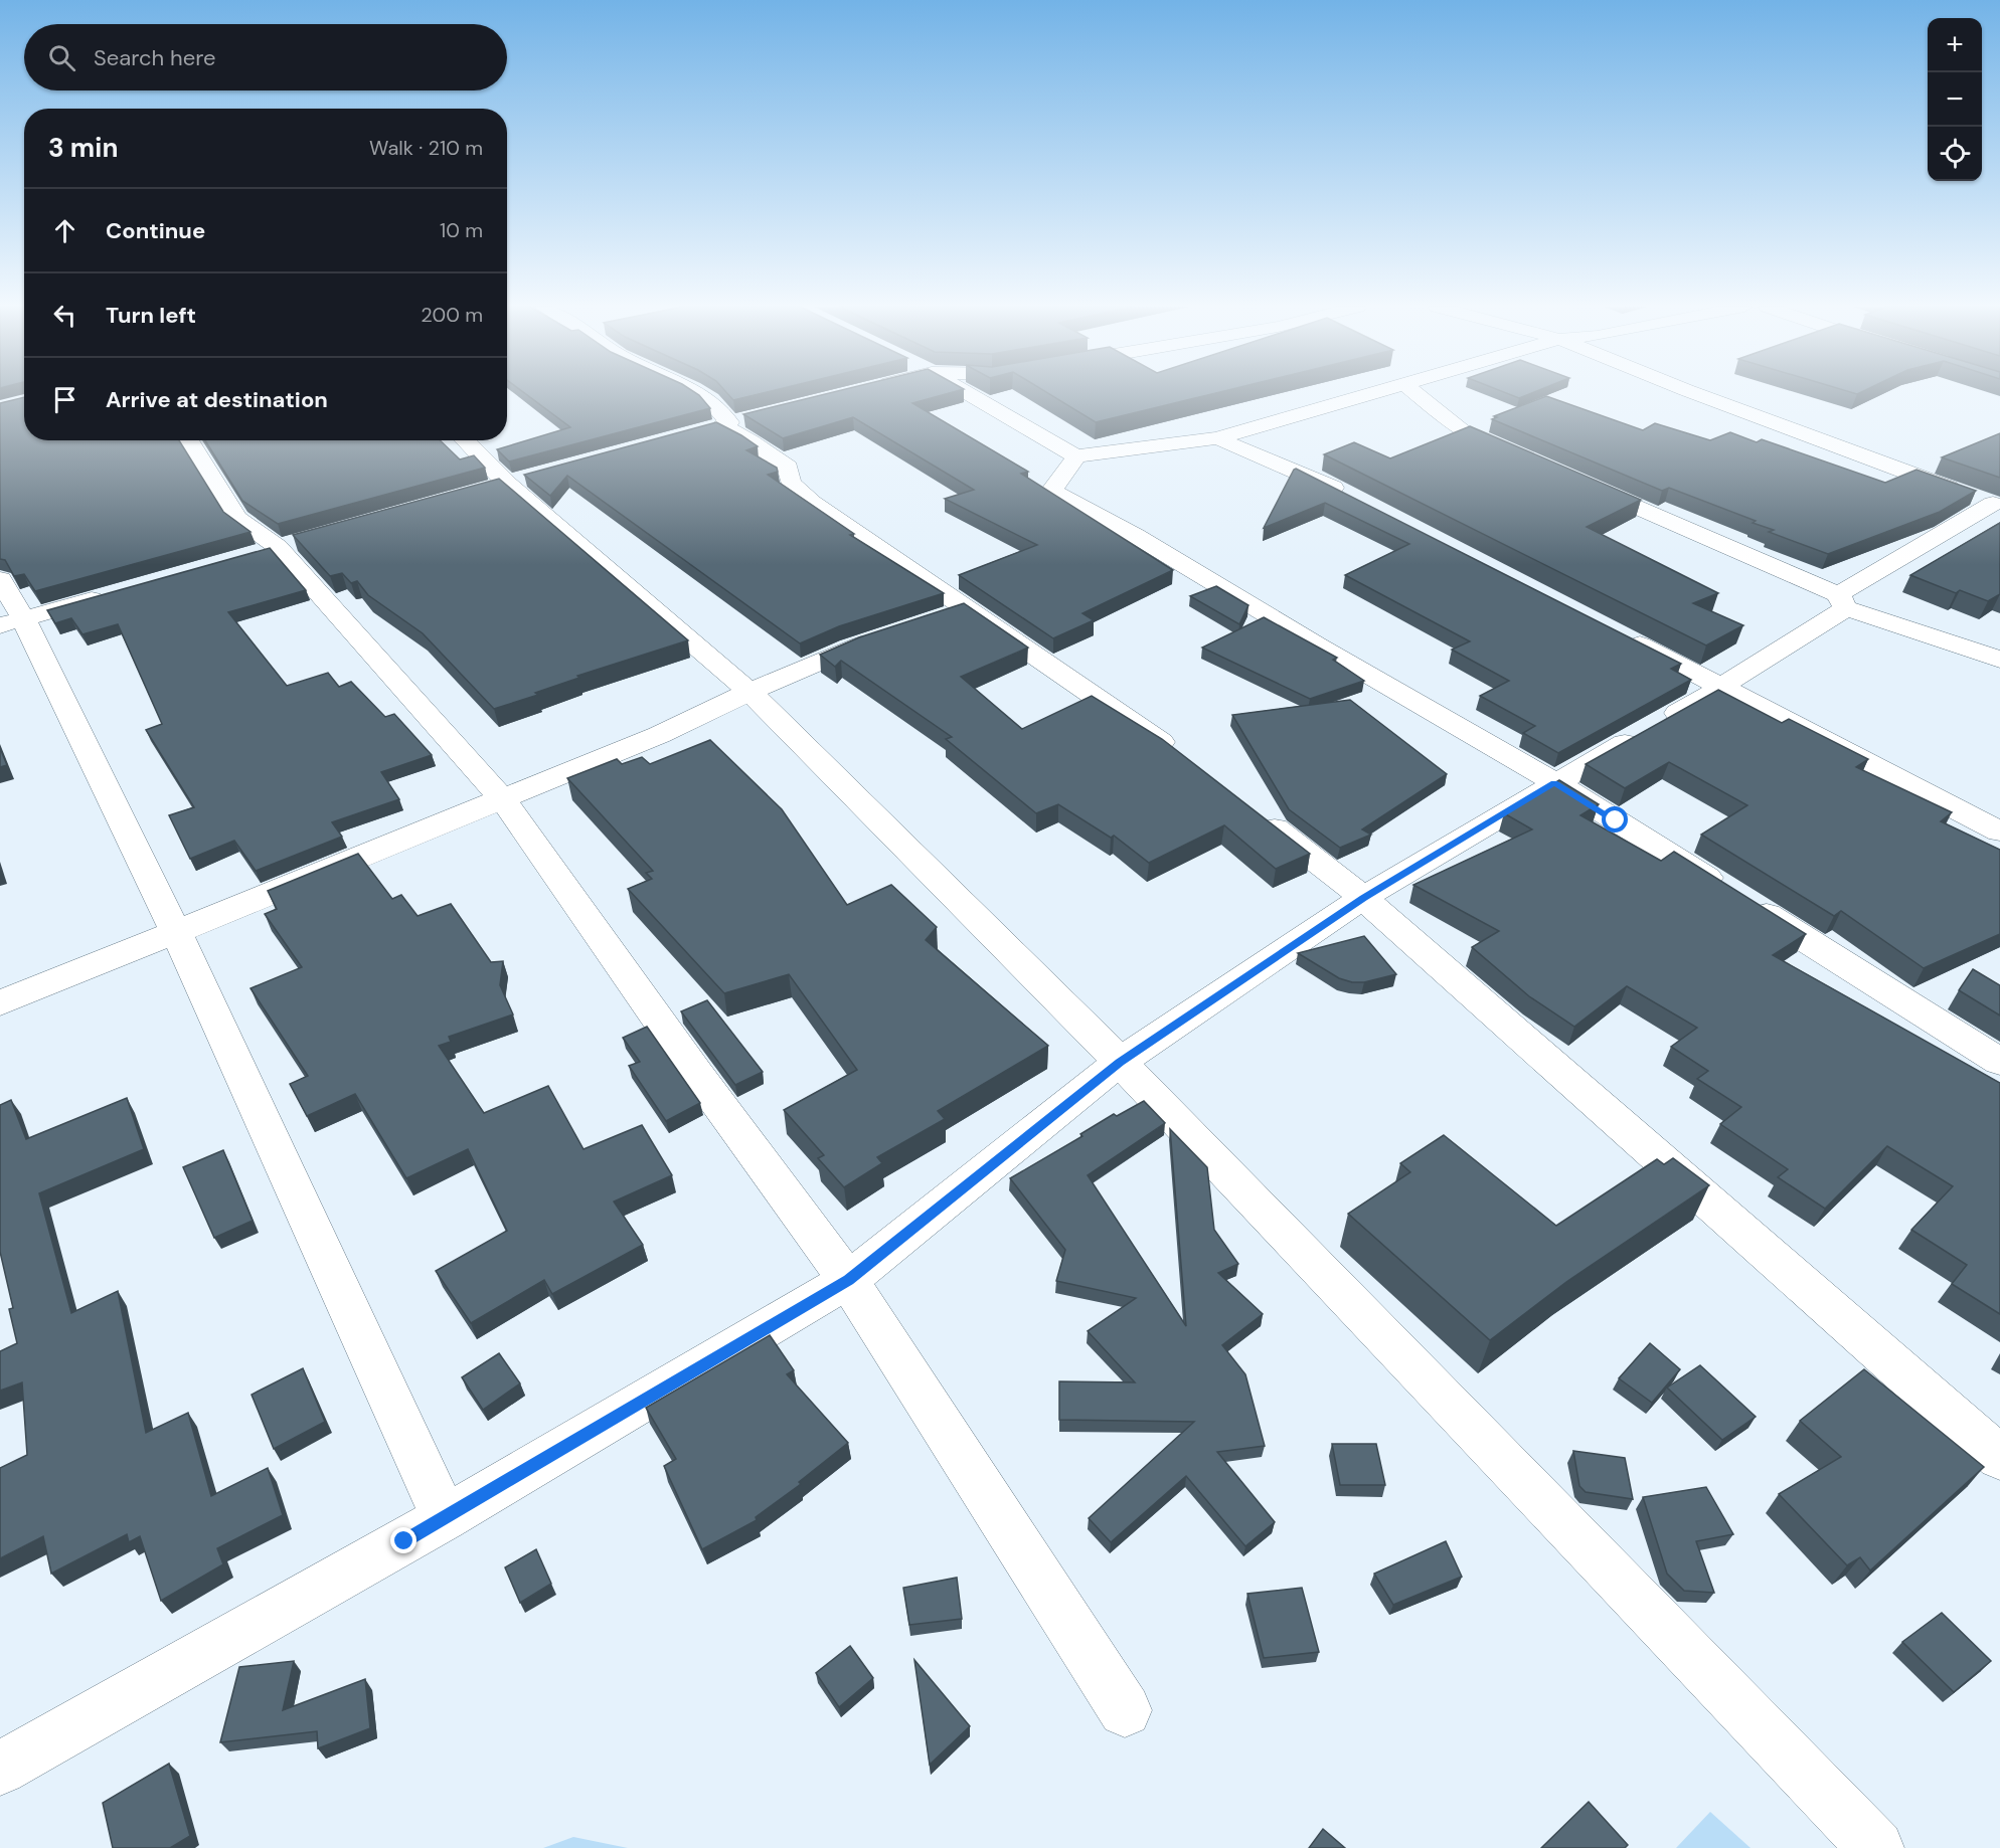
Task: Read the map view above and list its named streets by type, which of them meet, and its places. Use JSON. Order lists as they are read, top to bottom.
{
  "page": {
    "map_buttons": ["+", "−"],
    "search": "Search here",
    "heading": ["3 min", "Walk · 210 m"],
    "list": [
      ["Continue", "10 m"],
      ["Turn left", "200 m"],
      "Arrive at destination"
    ]
  }
}
